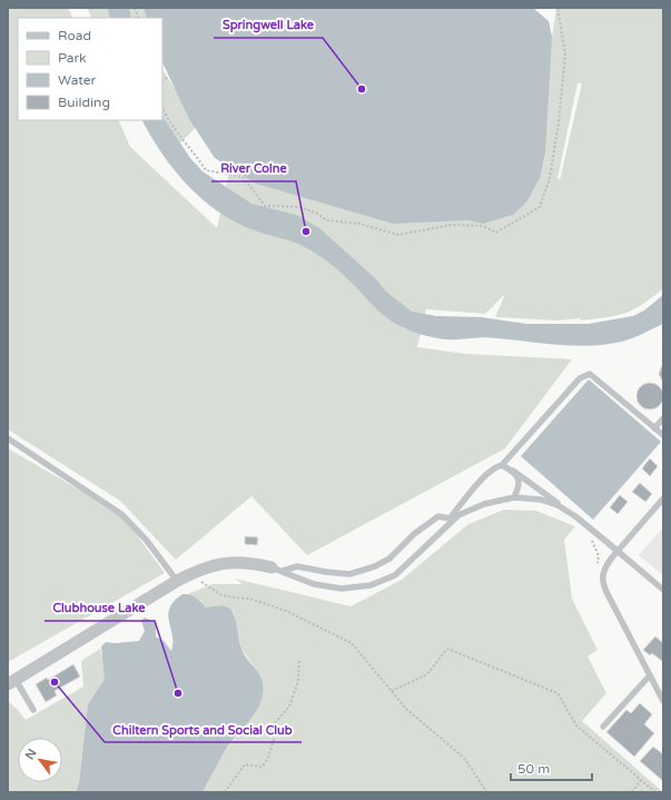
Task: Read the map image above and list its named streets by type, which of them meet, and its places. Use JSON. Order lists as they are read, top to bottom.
{
  "places": [
    "Springwell Lake",
    "River Colne",
    "Chiltern Sports and Social Club",
    "Clubhouse Lake"
  ],
  "legend": [
    "Road",
    "Park",
    "Water",
    "Building"
  ],
  "scale_bar": "50 m",
  "north": "top left"
}
